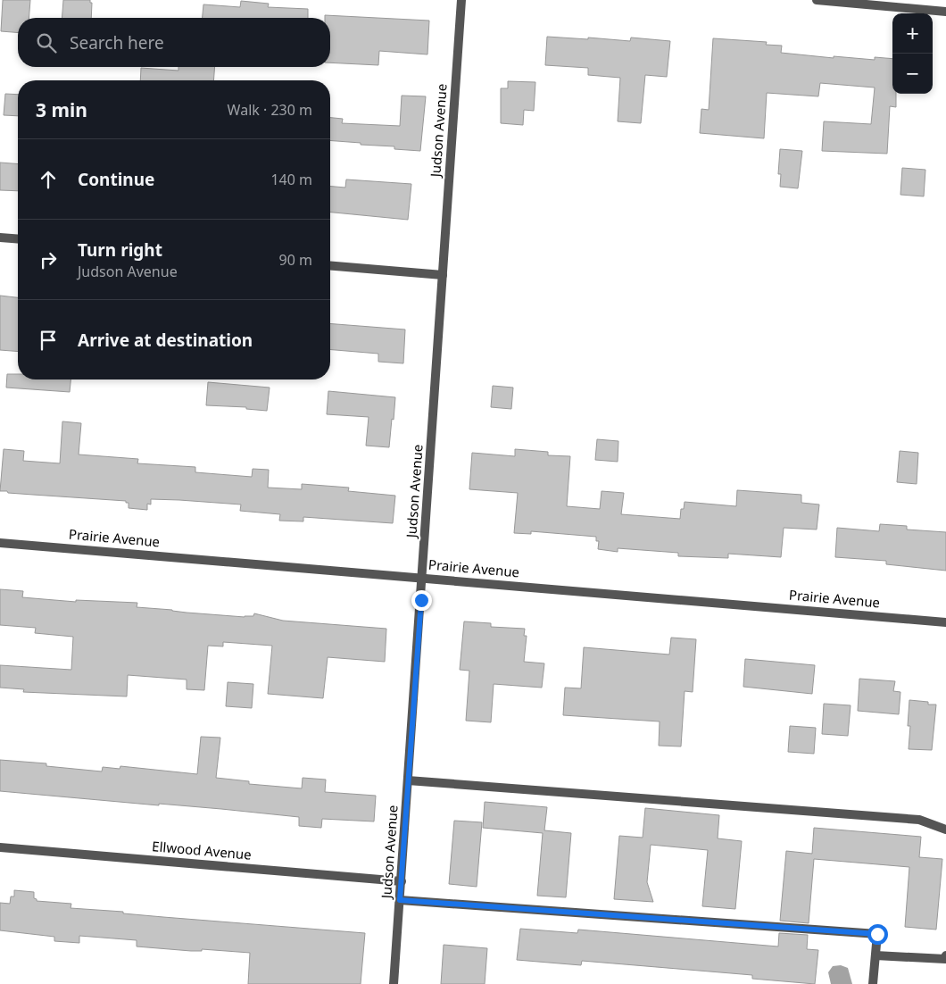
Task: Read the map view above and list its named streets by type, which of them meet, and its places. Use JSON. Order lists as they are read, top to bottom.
{
  "streets": {
    "street": ["Judson Avenue", "Prairie Avenue", "Ellwood Avenue"]
  },
  "crossings": [
    ["Judson Avenue", "Prairie Avenue"],
    ["Judson Avenue", "Ellwood Avenue"]
  ],
  "page": {
    "map_buttons": ["+", "−"],
    "search": "Search here",
    "heading": ["3 min", "Walk · 230 m"],
    "list": [
      ["Continue", "140 m"],
      ["Turn right", "Judson Avenue", "90 m"],
      "Arrive at destination"
    ]
  }
}
